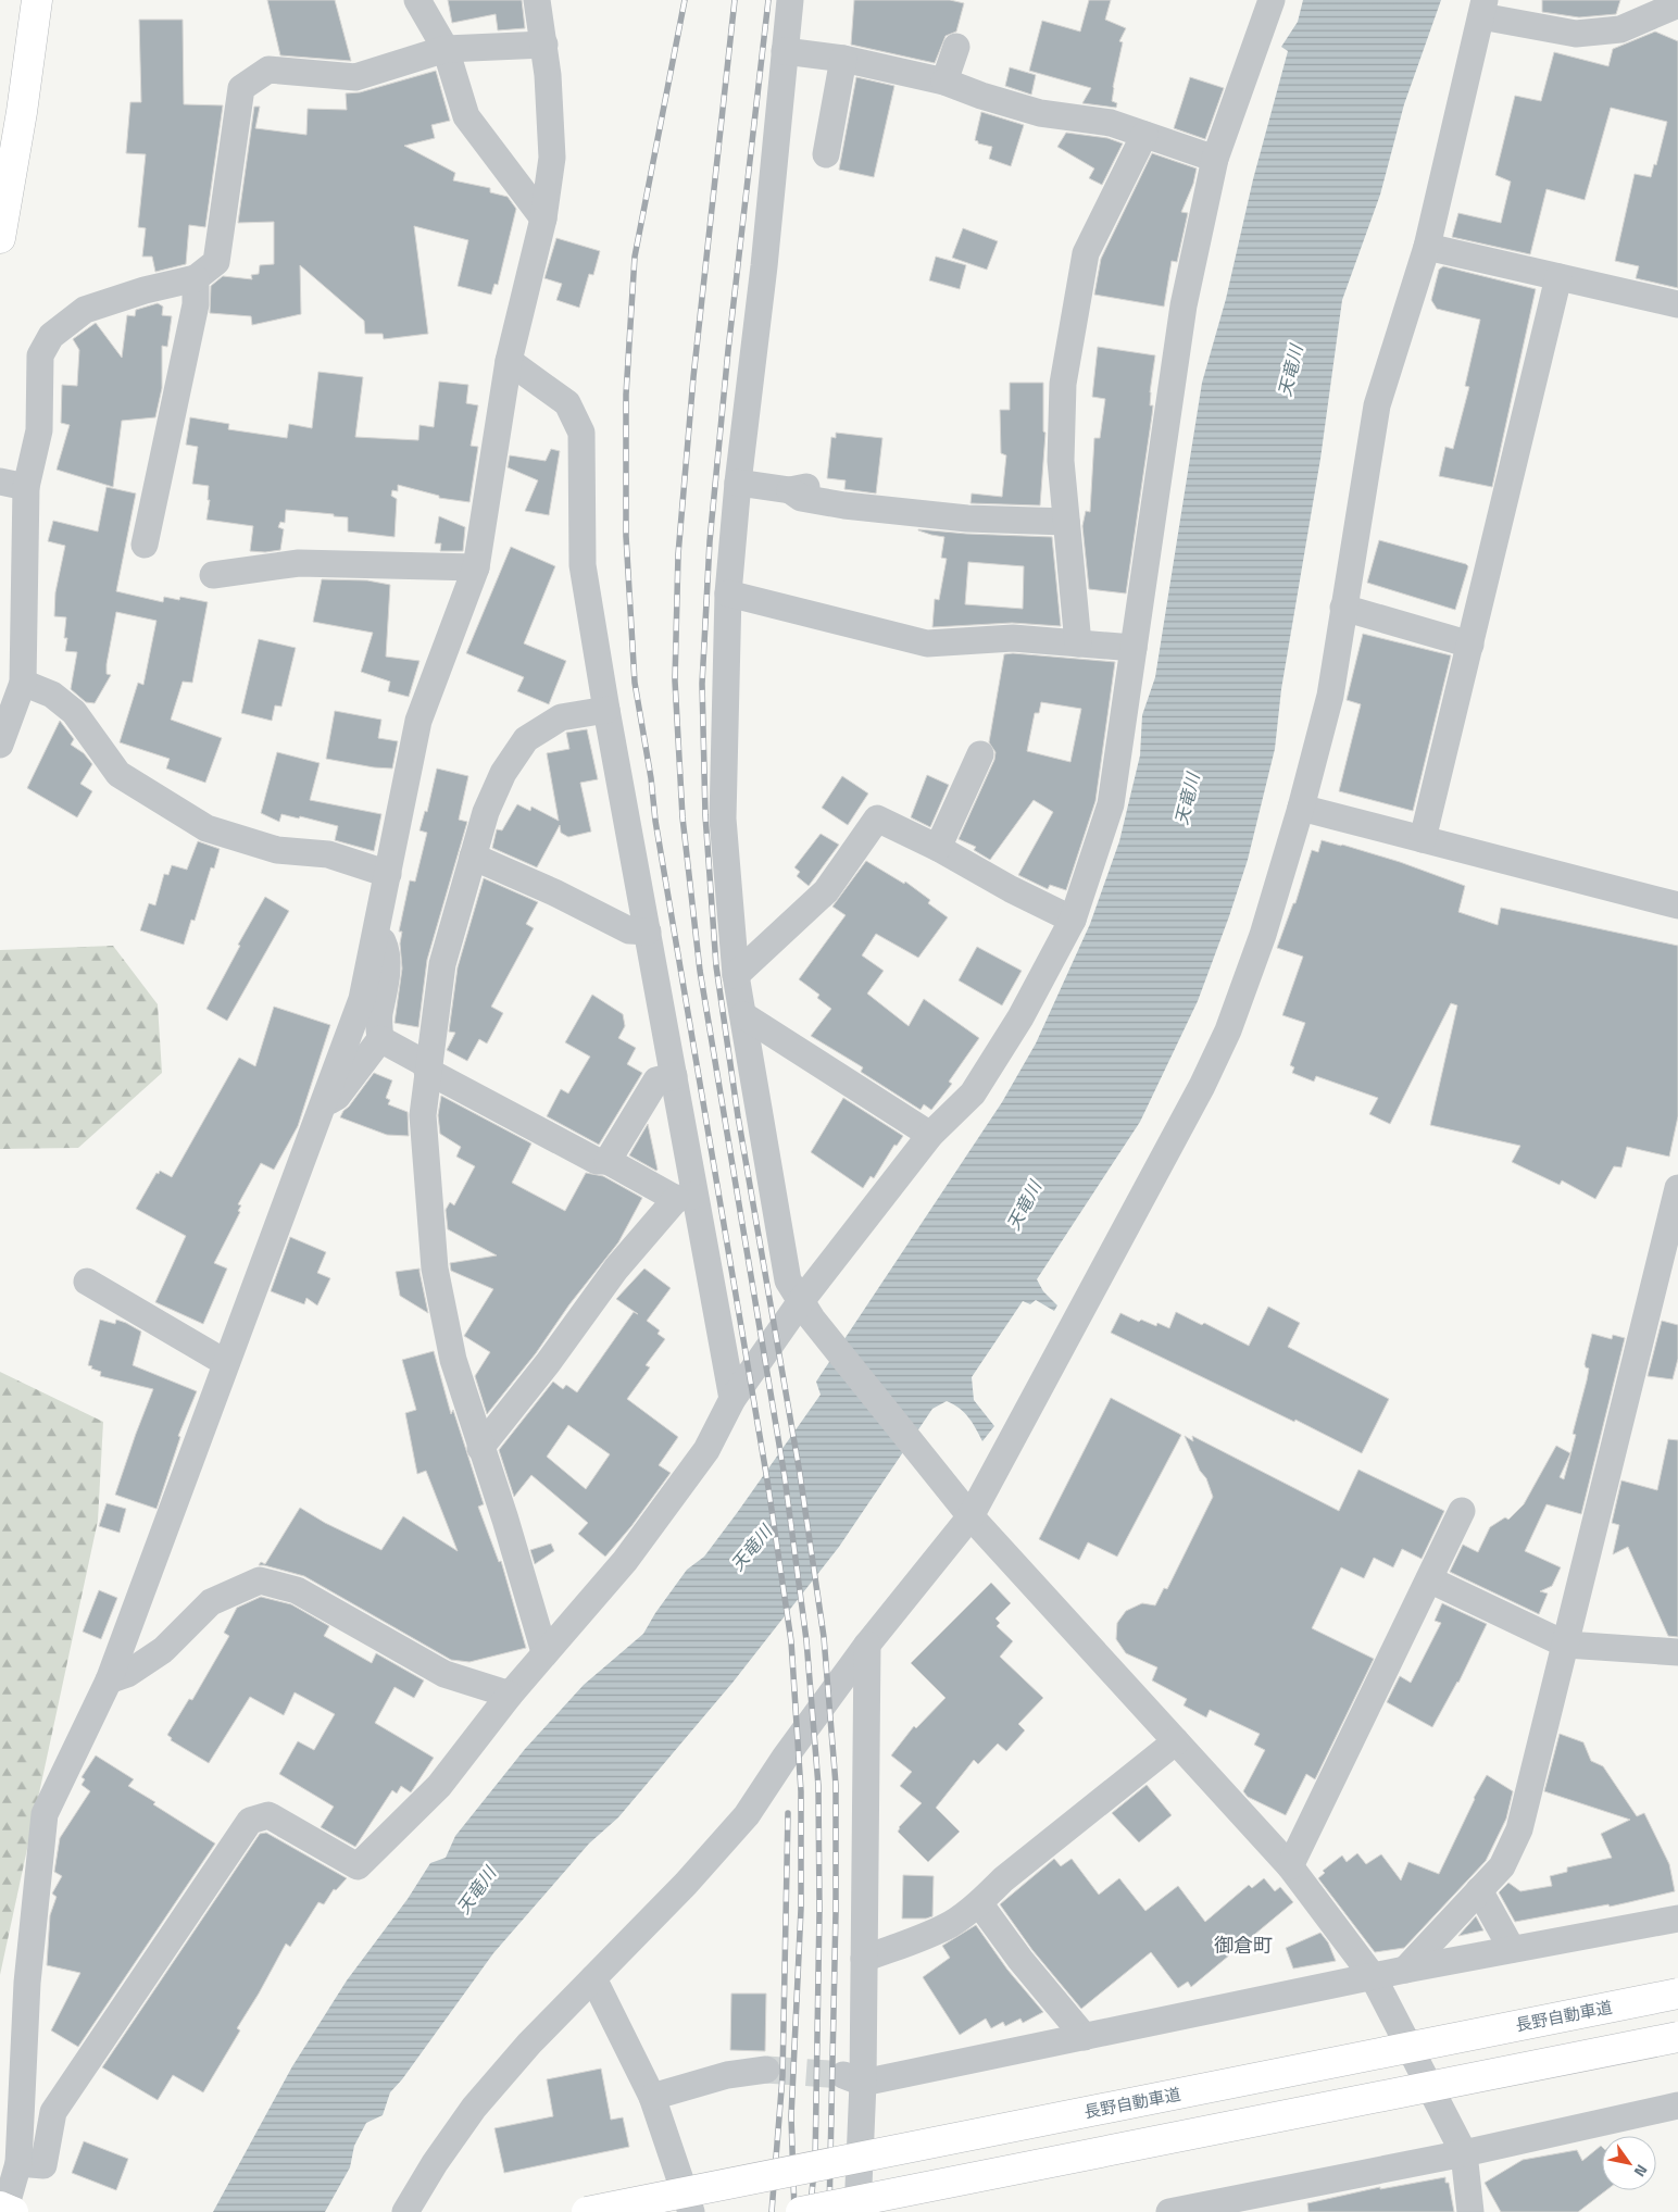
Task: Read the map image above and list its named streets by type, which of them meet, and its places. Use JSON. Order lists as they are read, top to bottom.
{
  "streets": {
    "highway": ["長野自動車道"]
  },
  "districts": ["御倉町"],
  "water": ["天竜川"],
  "north": "bottom right"
}
